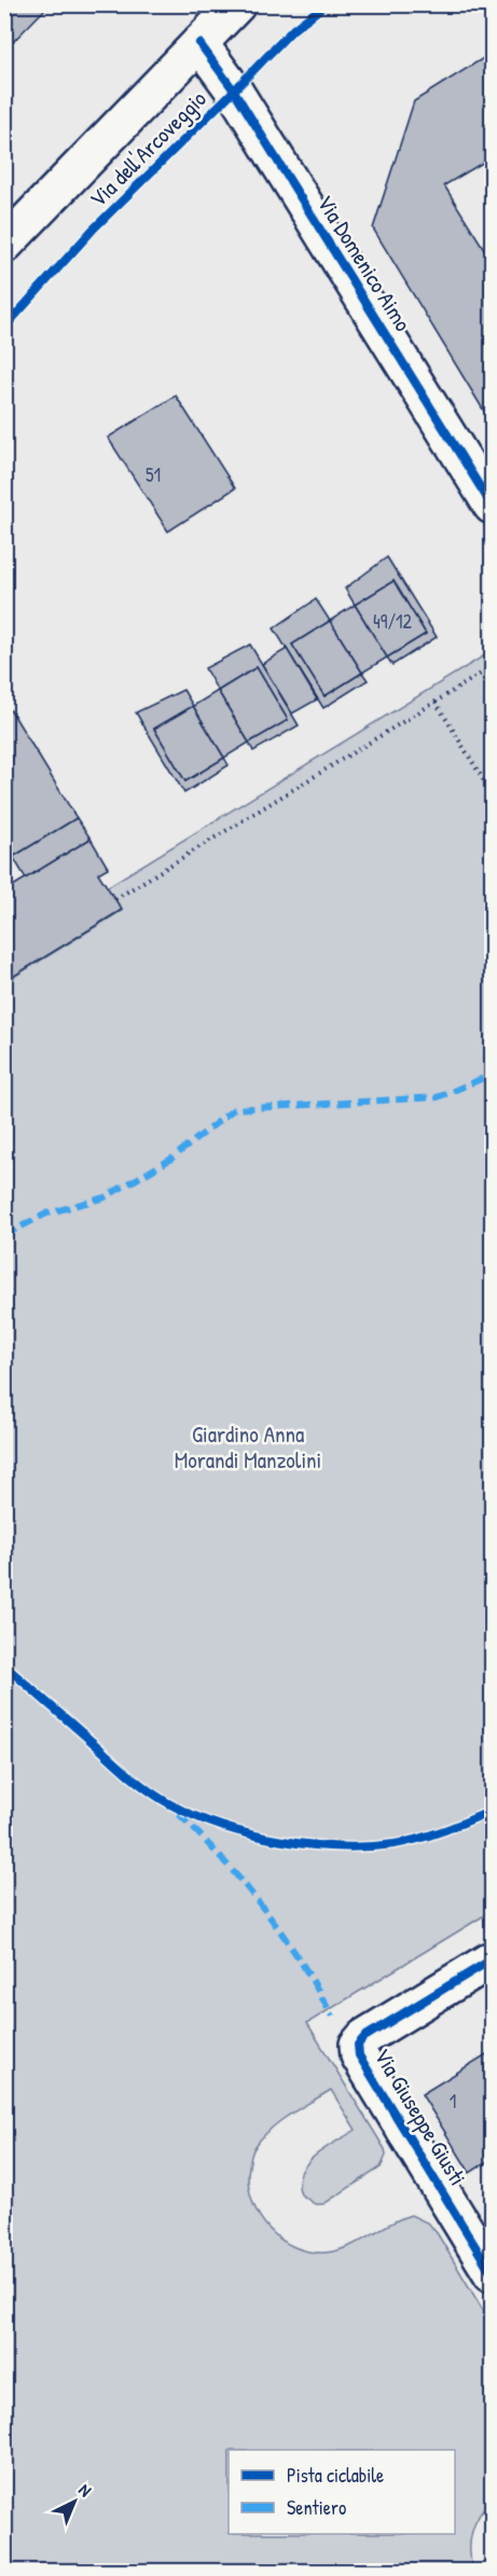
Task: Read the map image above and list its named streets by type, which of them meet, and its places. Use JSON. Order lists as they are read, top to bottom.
{
  "streets": {
    "street": ["Via dell'Arcoveggio", "Via Domenico Aimo", "Via Giuseppe Giusti"]
  },
  "crossings": [
    ["Via dell'Arcoveggio", "Via Domenico Aimo"]
  ],
  "parks": ["Giardino Anna Morandi Manzolini"],
  "house_numbers": ["51", "49/12", "1"],
  "legend": ["Pista ciclabile", "Sentiero"],
  "north": "top right"
}
